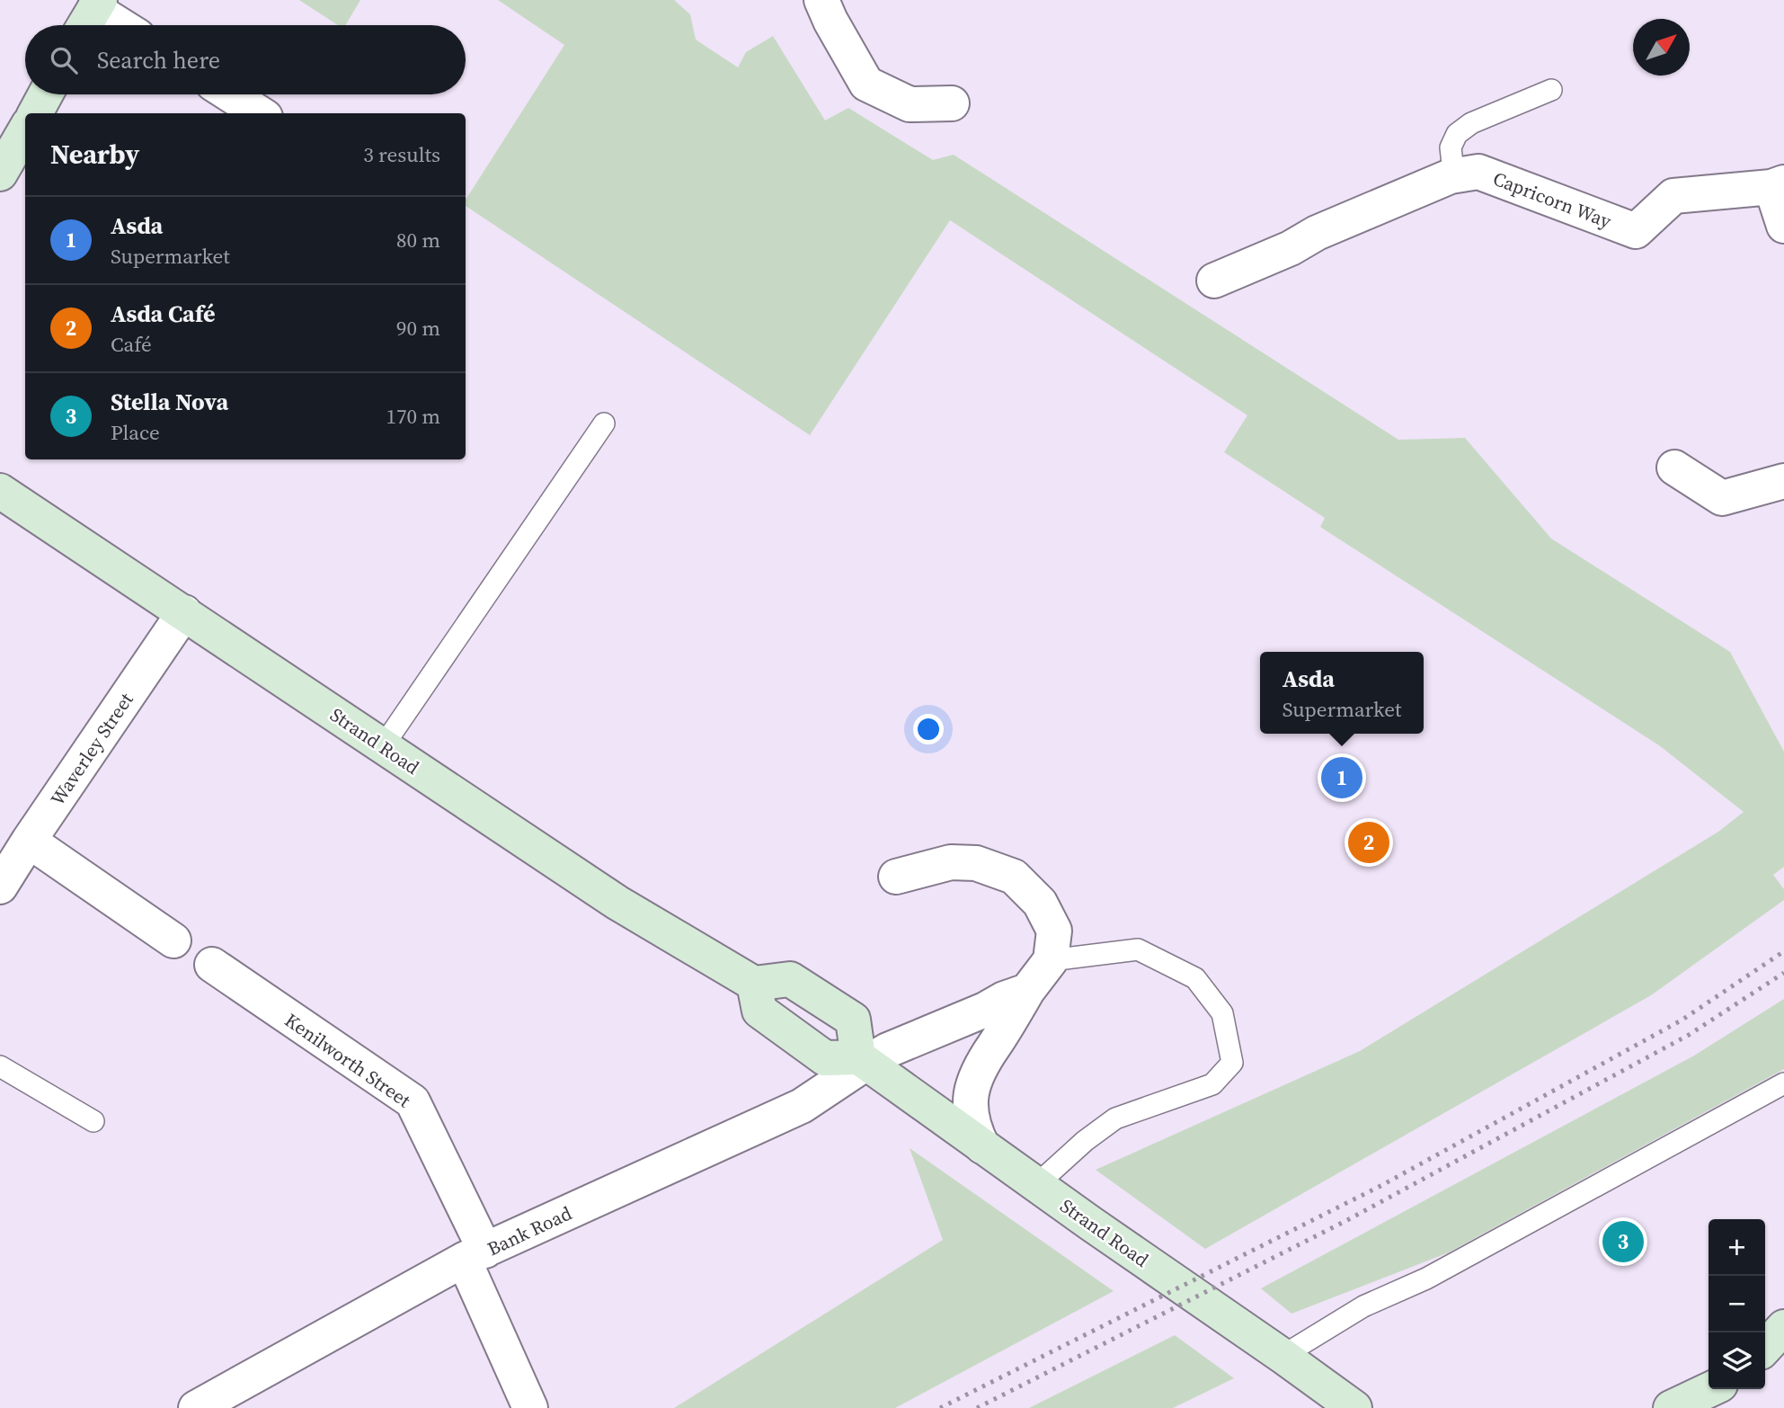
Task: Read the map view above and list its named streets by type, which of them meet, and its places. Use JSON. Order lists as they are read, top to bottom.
{
  "streets": {
    "street": [
      "Capricorn Way",
      "Strand Road",
      "Waverley Street",
      "Kenilworth Street",
      "Bank Road"
    ]
  },
  "crossings": [
    ["Strand Road", "Waverley Street"],
    ["Strand Road", "Bank Road"],
    ["Kenilworth Street", "Bank Road"]
  ],
  "north": "top right",
  "page": {
    "search": "Search here",
    "heading": ["Nearby", "3 results"],
    "list": [
      {
        "mark": "1",
        "name": "Asda",
        "note": "Supermarket",
        "value": "80 m"
      },
      {
        "mark": "2",
        "name": "Asda Café",
        "note": "Café",
        "value": "90 m"
      },
      {
        "mark": "3",
        "name": "Stella Nova",
        "note": "Place",
        "value": "170 m"
      }
    ],
    "popup": ["Asda", "Supermarket"],
    "pins": ["1", "2", "3"],
    "map_buttons": ["+", "−"]
  }
}
